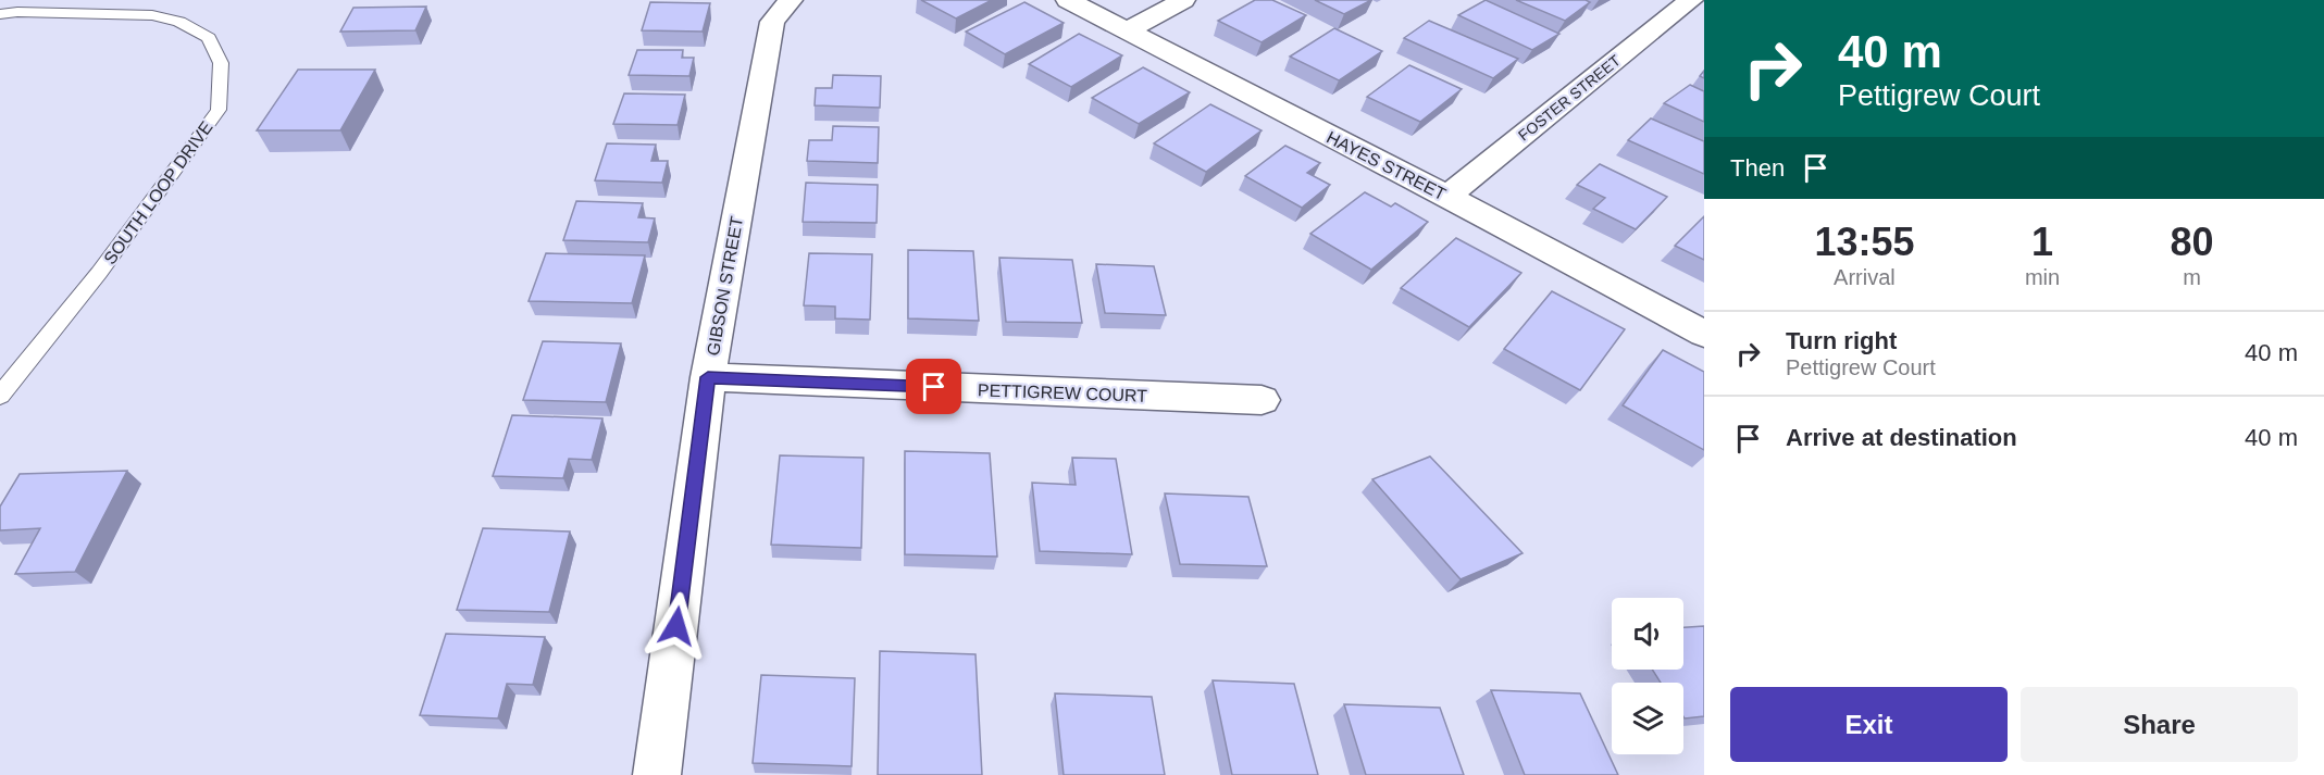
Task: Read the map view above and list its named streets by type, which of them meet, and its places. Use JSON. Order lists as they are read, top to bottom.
{
  "streets": {
    "street": [
      "FOSTER STREET",
      "HAYES STREET",
      "GIBSON STREET",
      "PETTIGREW COURT"
    ],
    "lane": ["SOUTH LOOP DRIVE"]
  },
  "crossings": [
    ["FOSTER STREET", "HAYES STREET"],
    ["GIBSON STREET", "PETTIGREW COURT"]
  ],
  "page": {
    "turn": ["40 m", "Pettigrew Court"],
    "then": "Then",
    "eta": [
      "13:55",
      "Arrival",
      "1",
      "min",
      "80",
      "m"
    ],
    "list": [
      {
        "name": "Turn right",
        "note": "Pettigrew Court",
        "value": "40 m"
      },
      {
        "name": "Arrive at destination",
        "value": "40 m"
      }
    ],
    "buttons": ["Exit", "Share"]
  }
}
